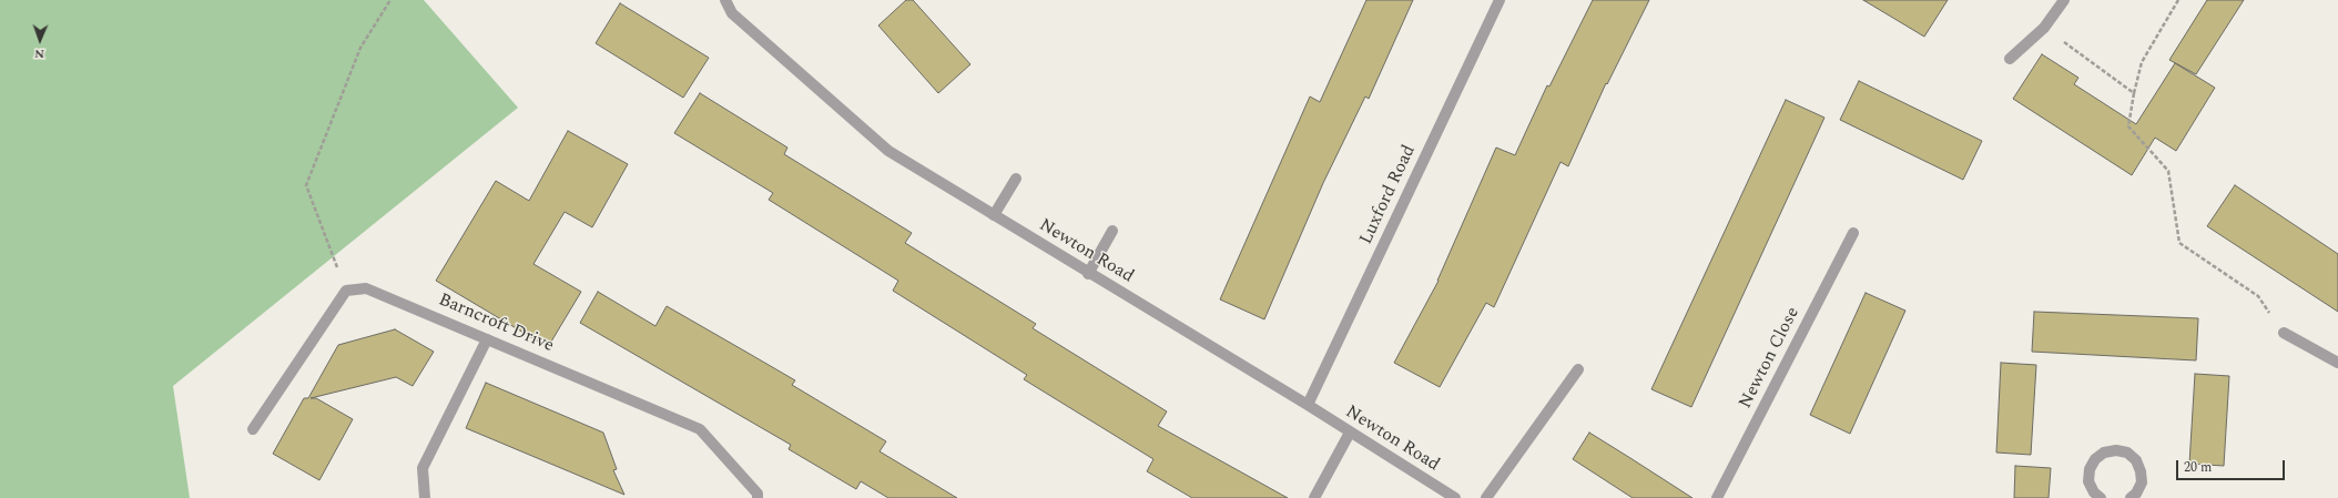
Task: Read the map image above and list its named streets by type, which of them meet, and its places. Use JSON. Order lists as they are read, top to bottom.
{
  "streets": {
    "street": [
      "Luxford Road",
      "Newton Road",
      "Barncroft Drive",
      "Newton Close"
    ]
  },
  "crossings": [
    ["Luxford Road", "Newton Road"]
  ],
  "scale_bar": "20 m",
  "north": "bottom"
}
